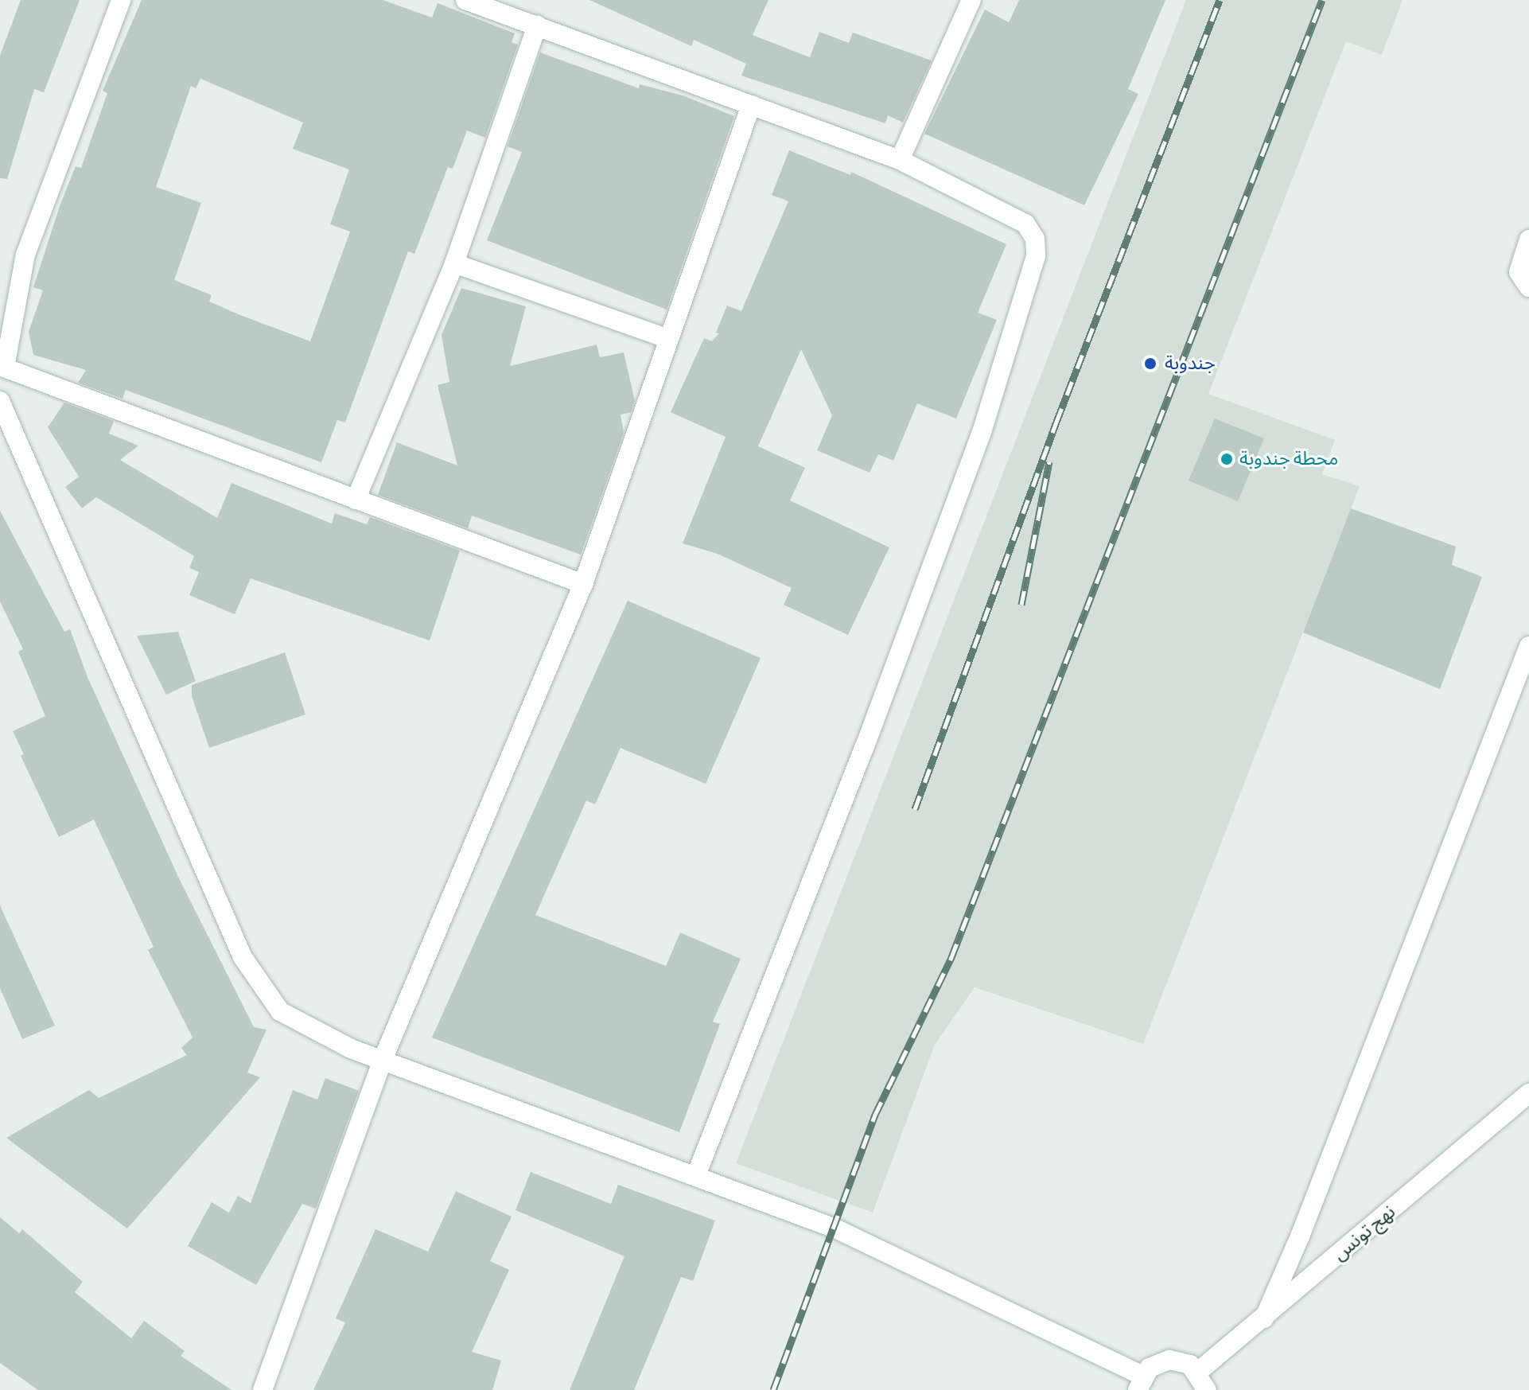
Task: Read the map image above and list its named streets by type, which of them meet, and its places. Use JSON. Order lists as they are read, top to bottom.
{
  "streets": {
    "street": ["نهج تونس"]
  },
  "places": ["جندوبة", "محطة جندوبة"]
}
